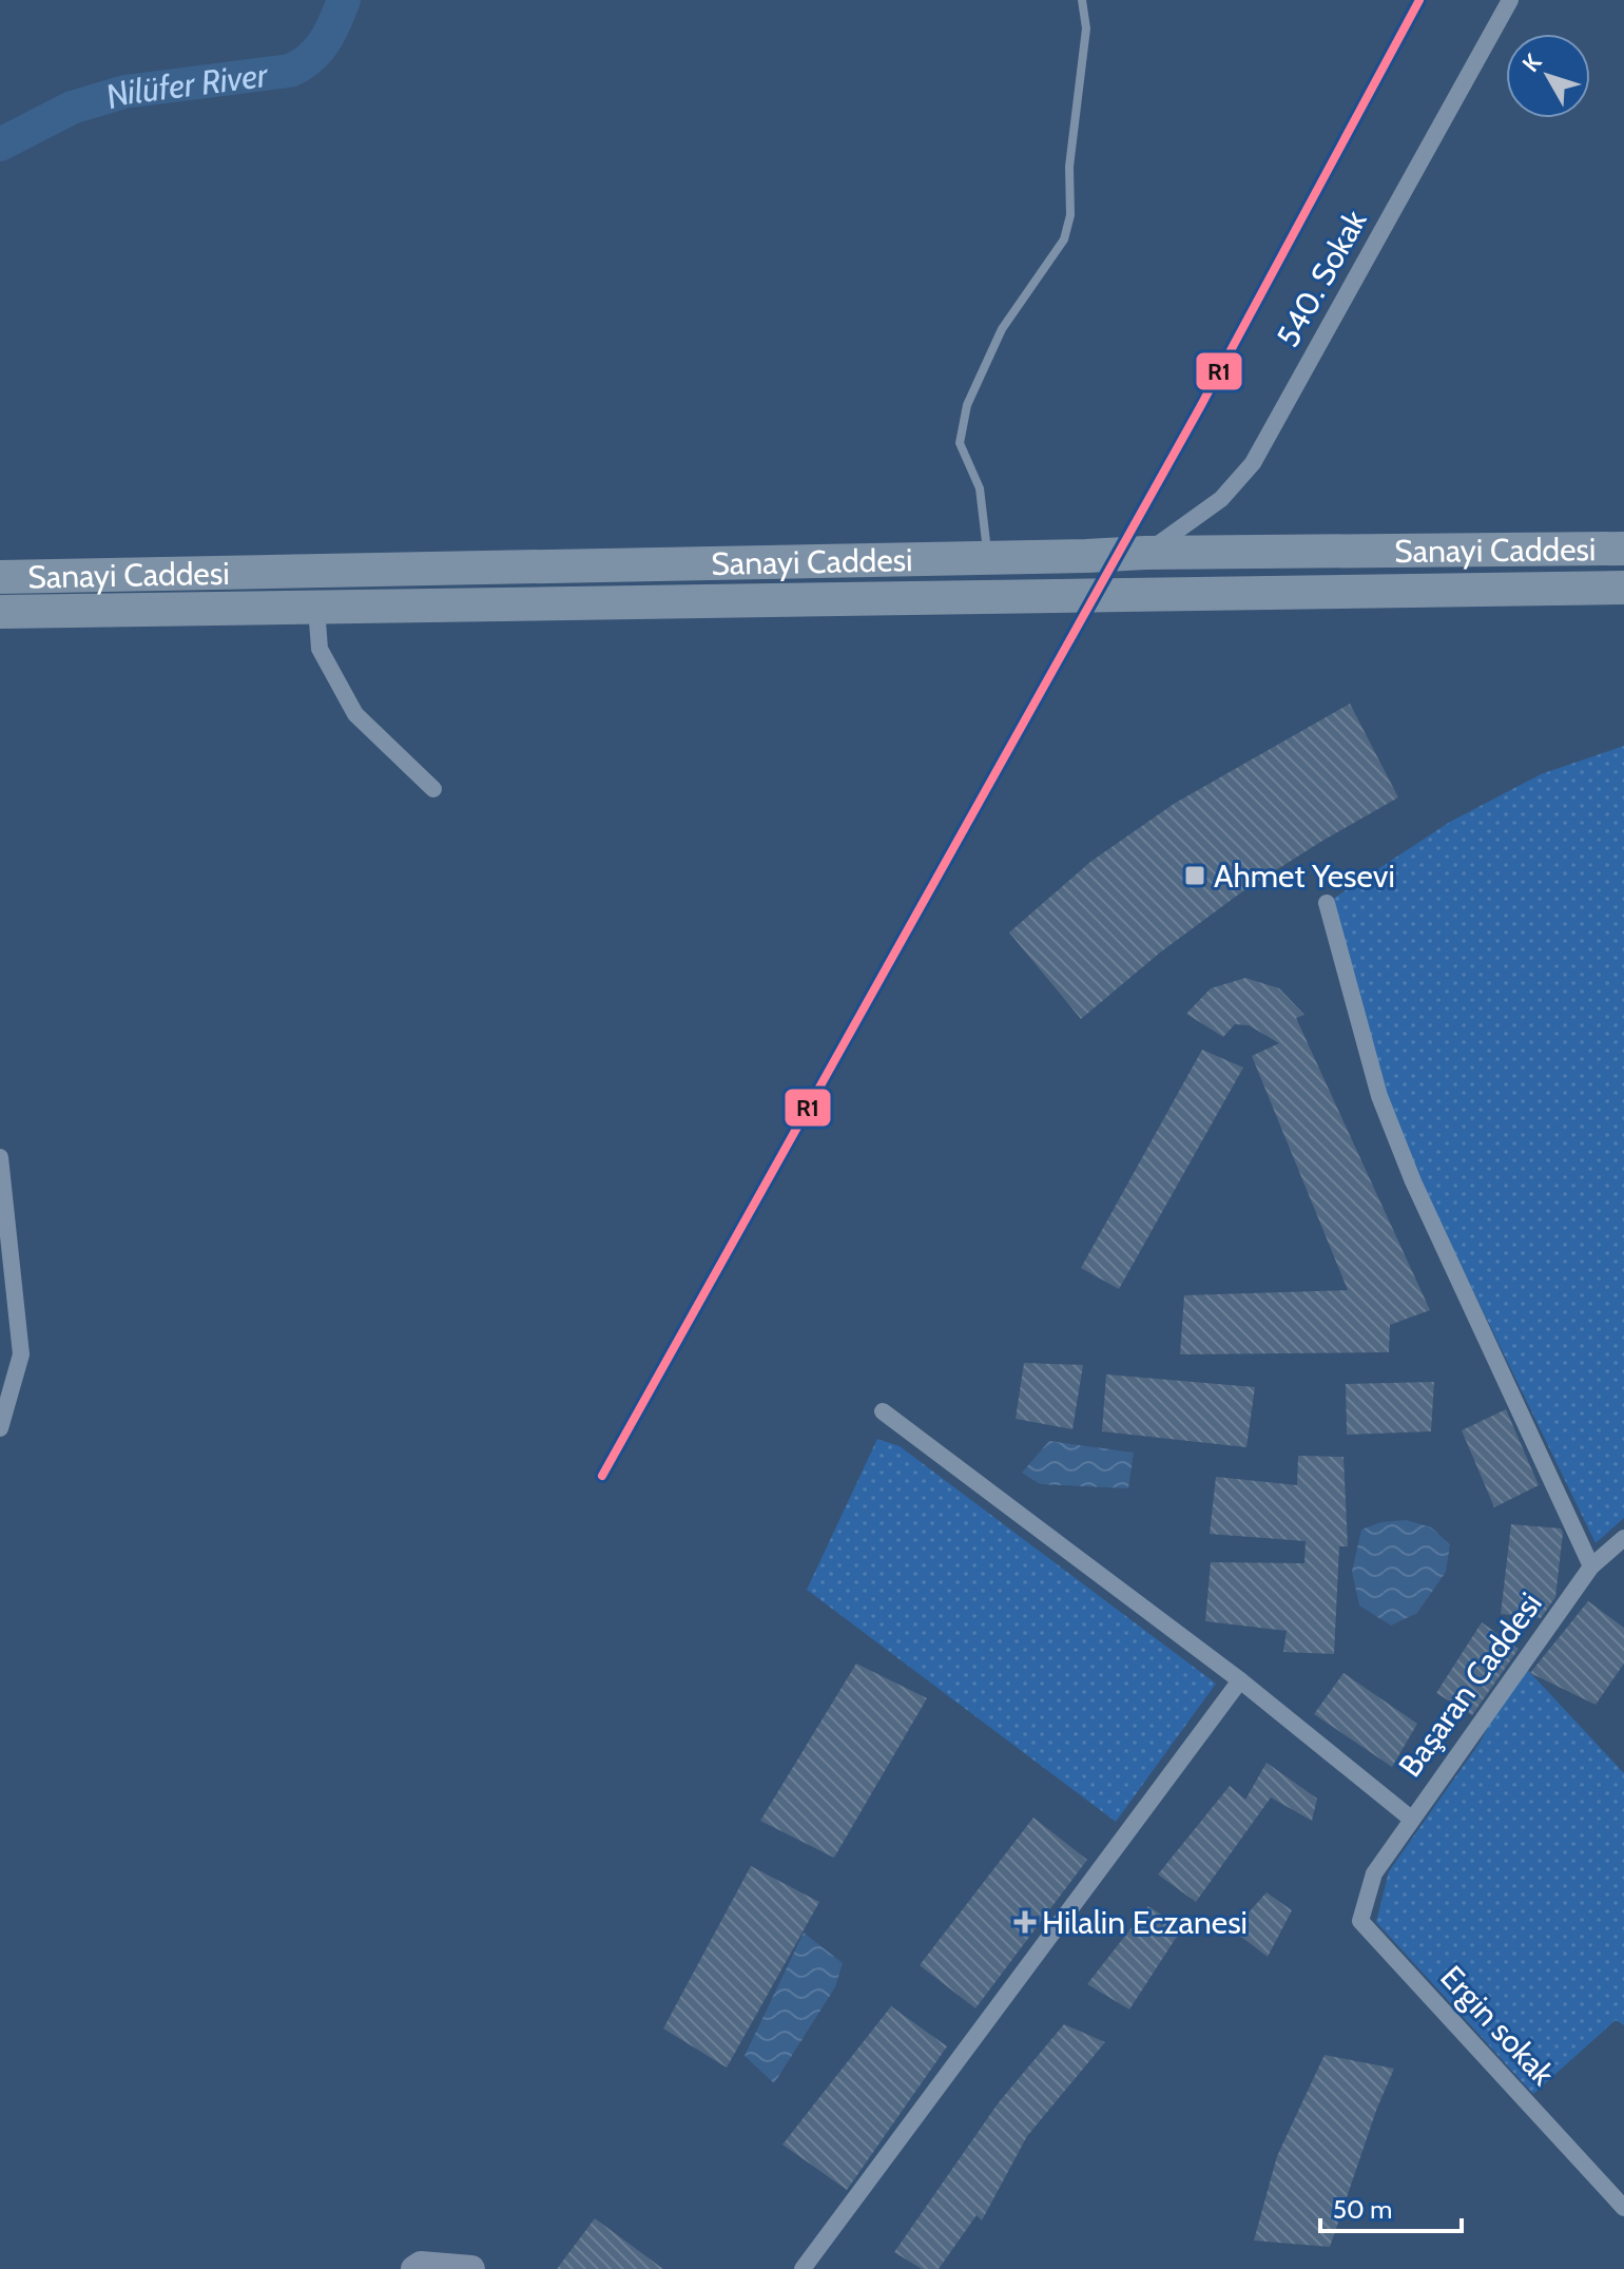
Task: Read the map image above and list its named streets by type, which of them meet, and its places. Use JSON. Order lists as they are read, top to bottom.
{
  "streets": {
    "highway": ["Sanayi Caddesi"],
    "street": ["540. Sokak", "Başaran Caddesi", "Ergin sokak"]
  },
  "crossings": [
    ["540. Sokak", "Sanayi Caddesi"],
    ["Başaran Caddesi", "Ergin sokak"]
  ],
  "water": ["Nilüfer River"],
  "places": {
    "transit": ["Ahmet Yesevi"],
    "health": ["Hilalin Eczanesi"]
  },
  "lines": ["transit line R1"],
  "scale_bar": "50 m",
  "north": "top left"
}
